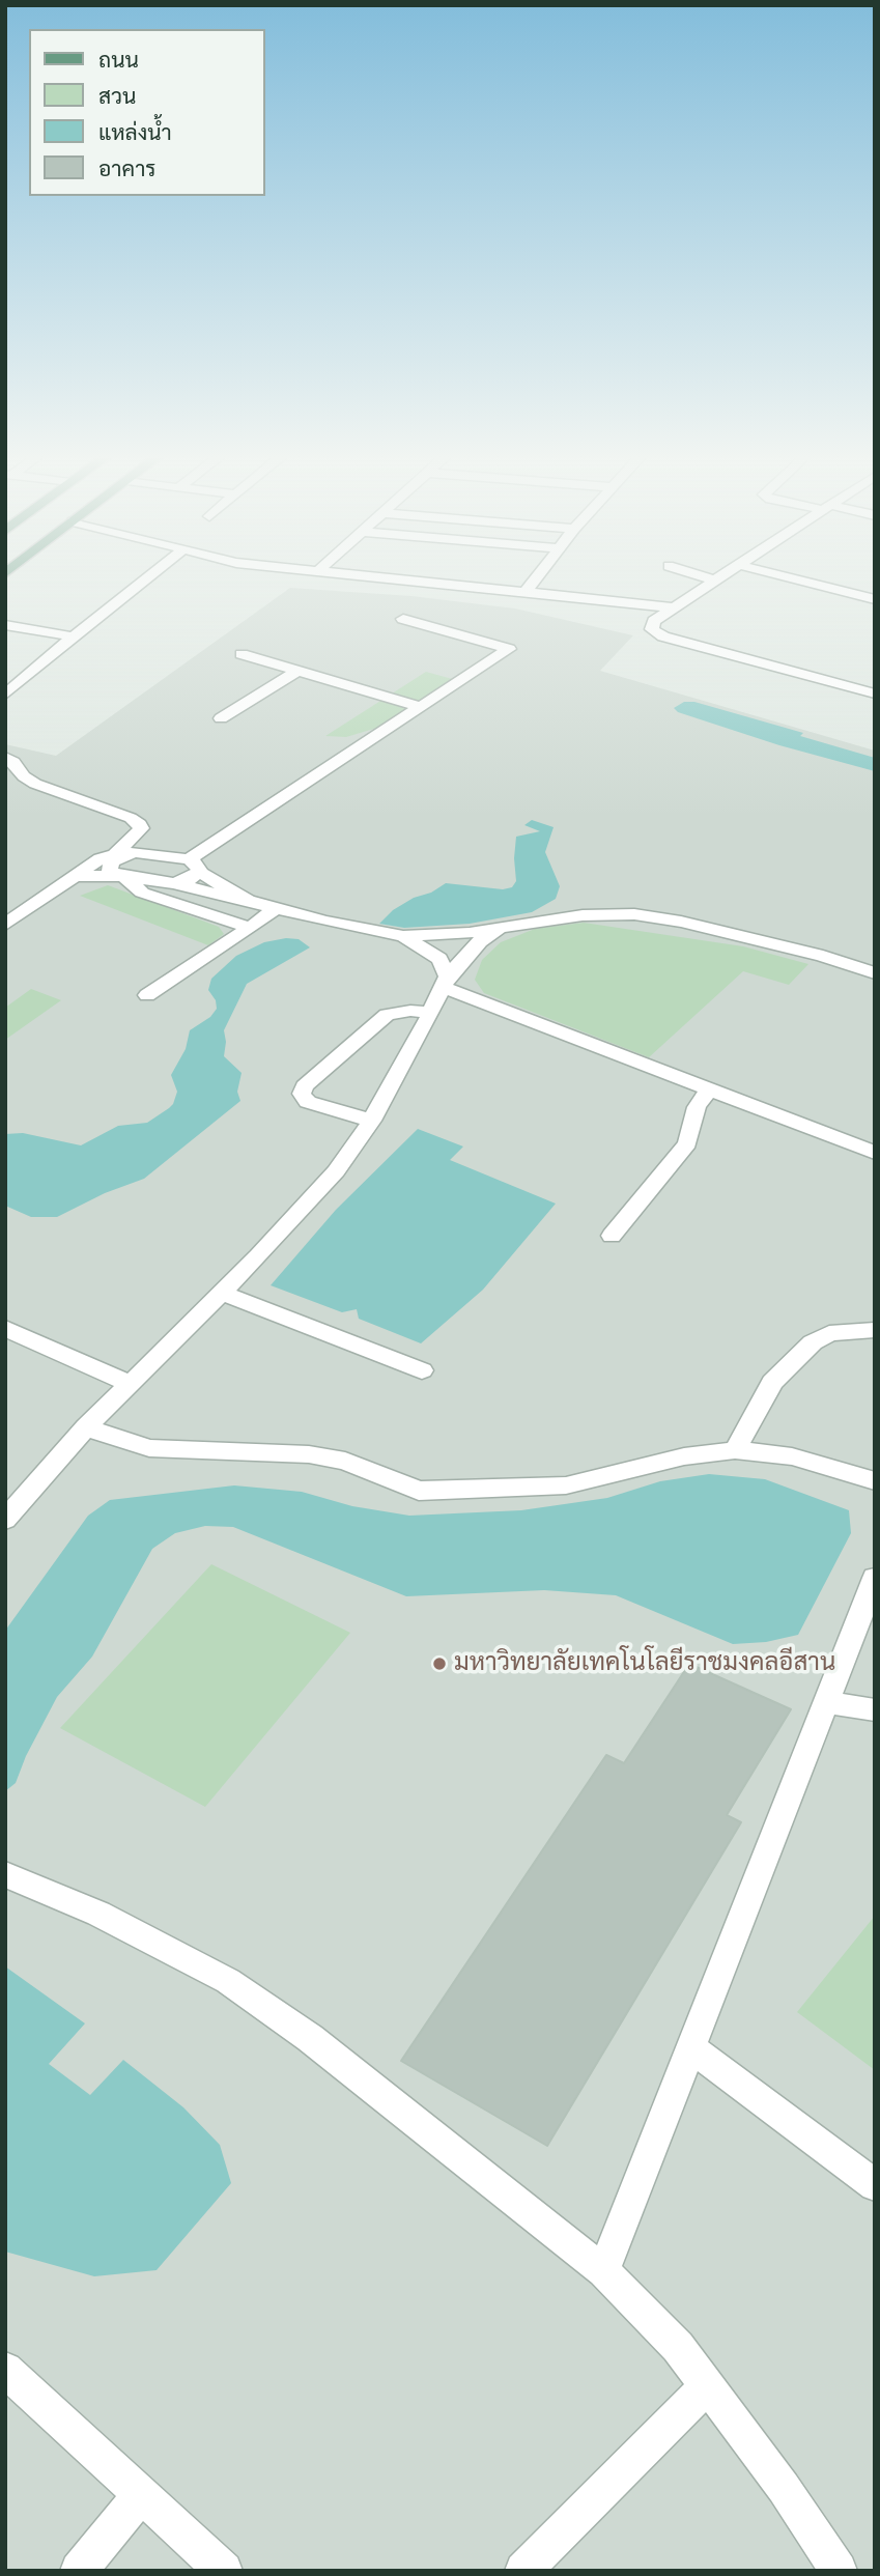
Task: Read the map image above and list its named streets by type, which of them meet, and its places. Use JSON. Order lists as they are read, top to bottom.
{
  "places": ["มหาวิทยาลัยเทคโนโลยีราชมงคลอีสาน"],
  "legend": [
    "ถนน",
    "สวน",
    "แหล่งน้ำ",
    "อาคาร"
  ]
}
